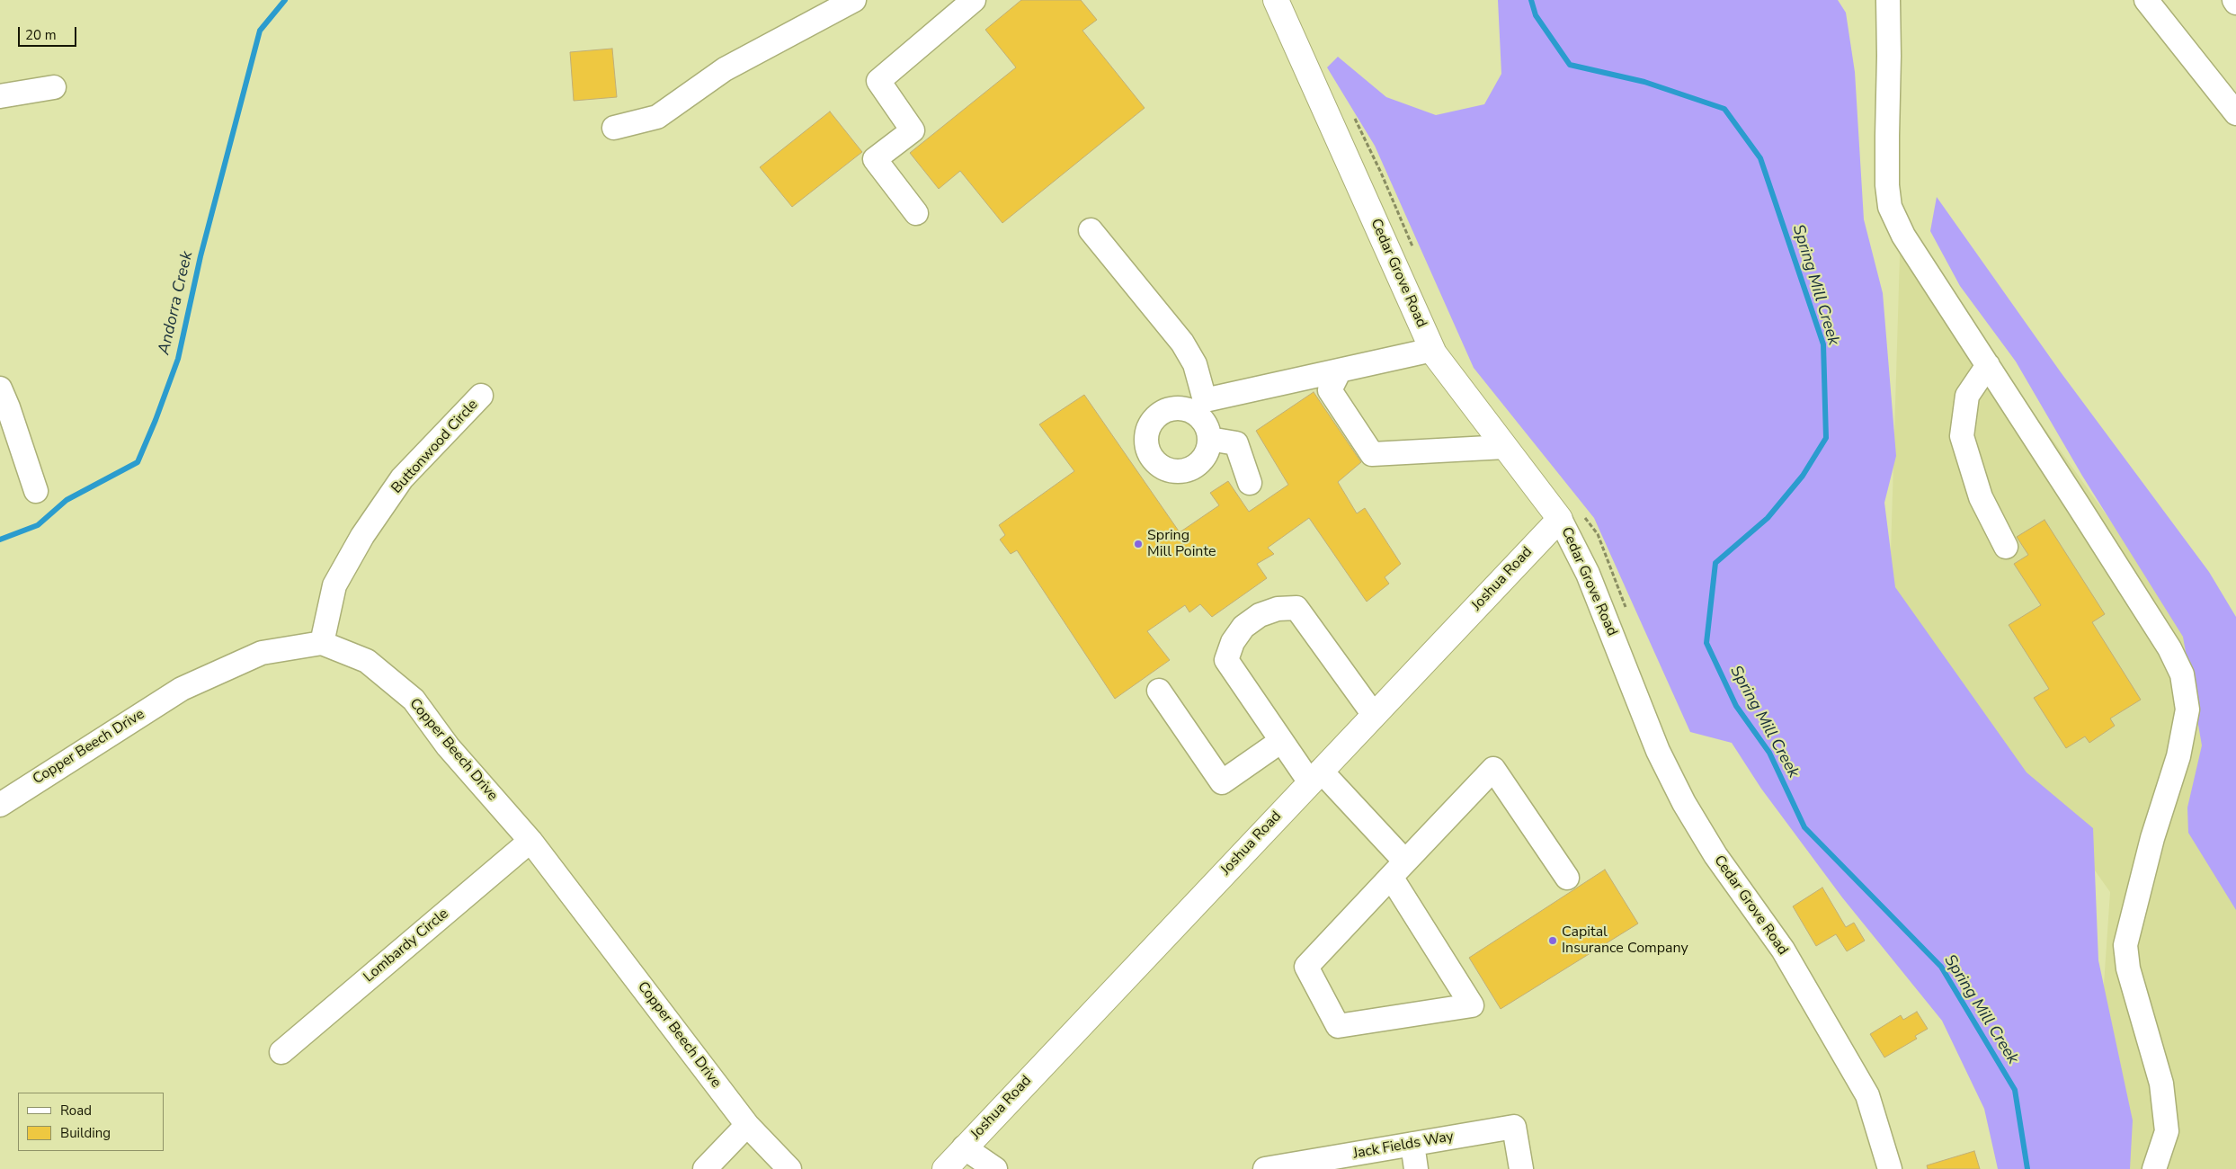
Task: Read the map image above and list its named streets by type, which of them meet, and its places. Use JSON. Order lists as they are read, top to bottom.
{
  "streets": {
    "main road": ["Cedar Grove Road", "Joshua Road"],
    "street": [
      "Buttonwood Circle",
      "Copper Beech Drive",
      "Lombardy Circle",
      "Jack Fields Way"
    ]
  },
  "crossings": [
    ["Cedar Grove Road", "Joshua Road"],
    ["Buttonwood Circle", "Copper Beech Drive"],
    ["Copper Beech Drive", "Lombardy Circle"]
  ],
  "water": ["Spring Mill Creek", "Andorra Creek"],
  "places": ["Spring Mill Pointe", "Capital Insurance Company"],
  "legend": ["Road", "Building"],
  "scale_bar": "20 m"
}
